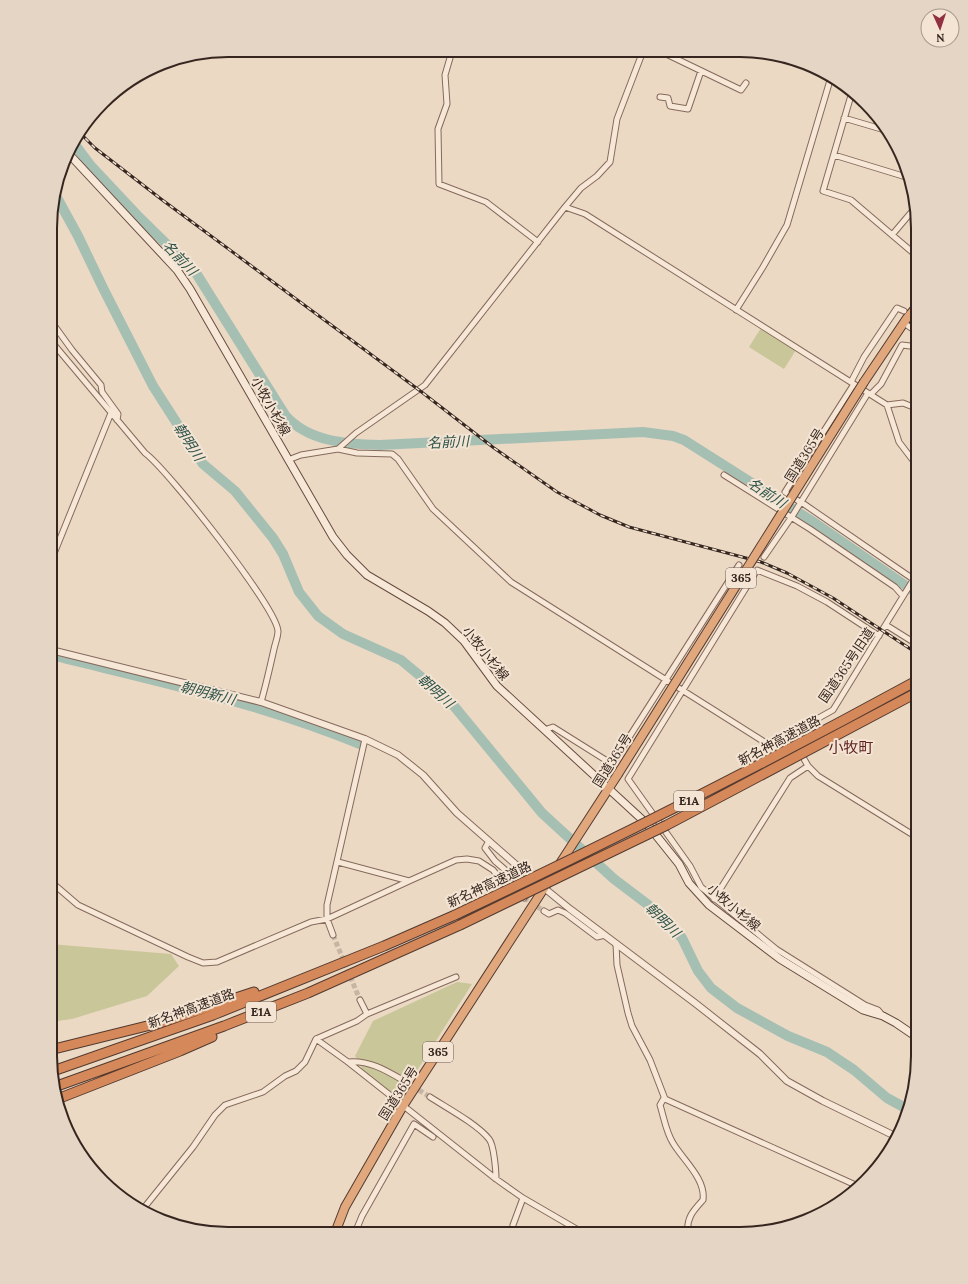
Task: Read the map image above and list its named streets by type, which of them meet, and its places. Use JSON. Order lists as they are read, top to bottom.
{
  "streets": {
    "highway": [
      "国道365号",
      "365",
      "新名神高速道路",
      "E1A"
    ],
    "main road": ["小牧小杉線"],
    "street": ["国道365号旧道"]
  },
  "crossings": [
    ["小牧小杉線", "国道365号"]
  ],
  "districts": ["小牧町"],
  "water": ["名前川", "朝明川", "朝明新川"],
  "north": "bottom"
}
